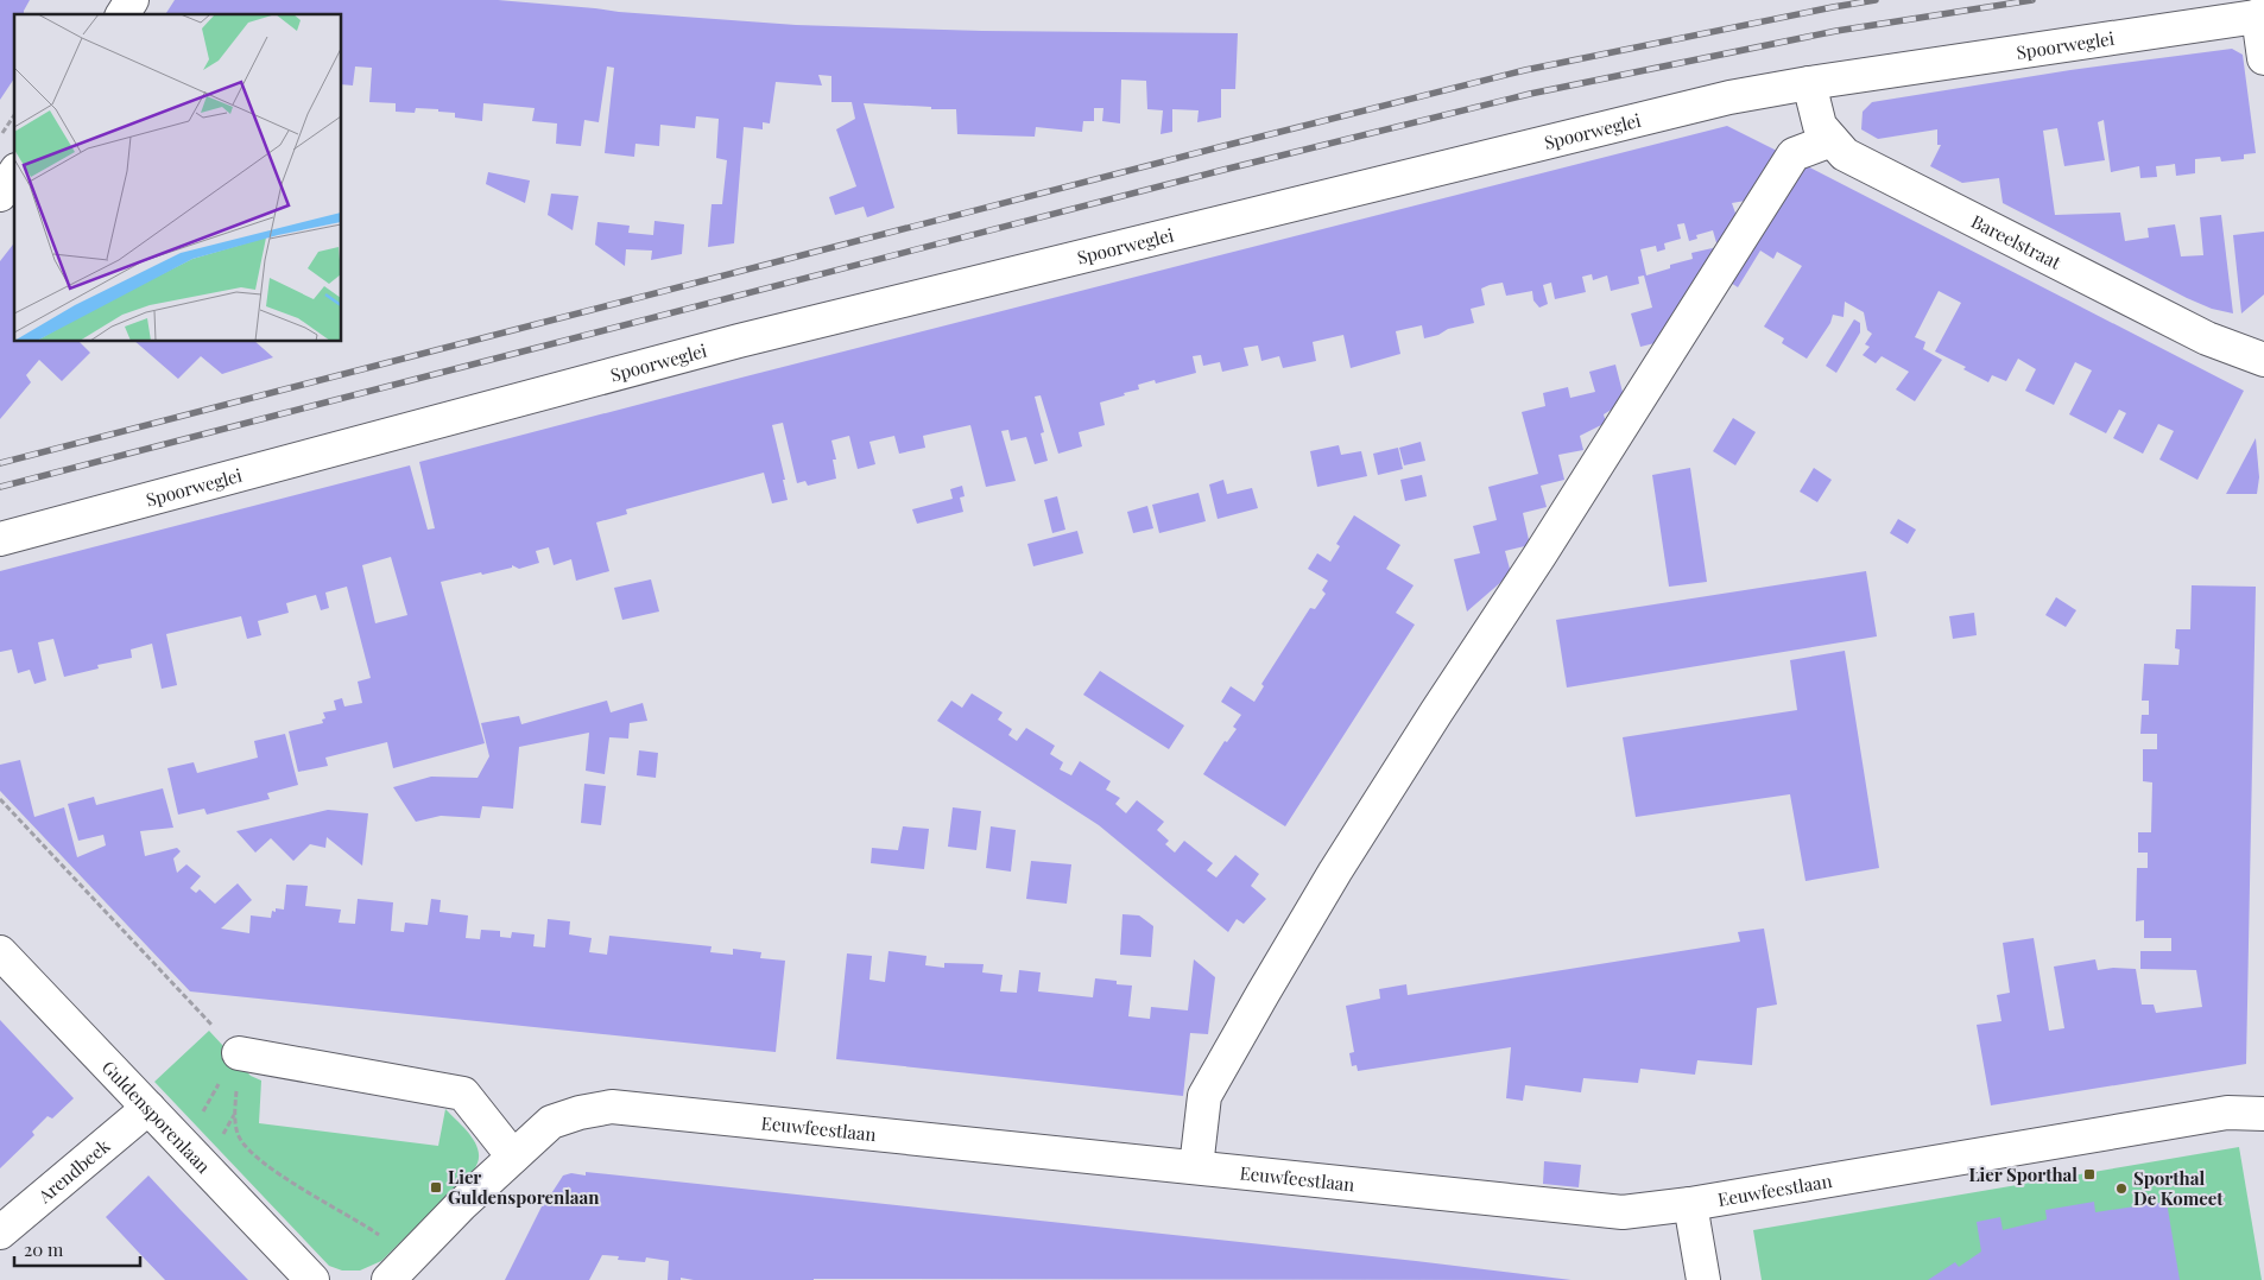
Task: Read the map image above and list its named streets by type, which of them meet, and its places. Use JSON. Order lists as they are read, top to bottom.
{
  "streets": {
    "street": [
      "Spoorweglei",
      "Bareelstraat",
      "Guldensporenlaan",
      "Eeuwfeestlaan",
      "Arendbeek"
    ]
  },
  "crossings": [
    ["Spoorweglei", "Bareelstraat"],
    ["Guldensporenlaan", "Arendbeek"]
  ],
  "places": {
    "transit": ["Lier Sporthal", "Lier Guldensporenlaan"],
    "other": ["Sporthal De Komeet"]
  },
  "scale_bar": "20 m"
}
